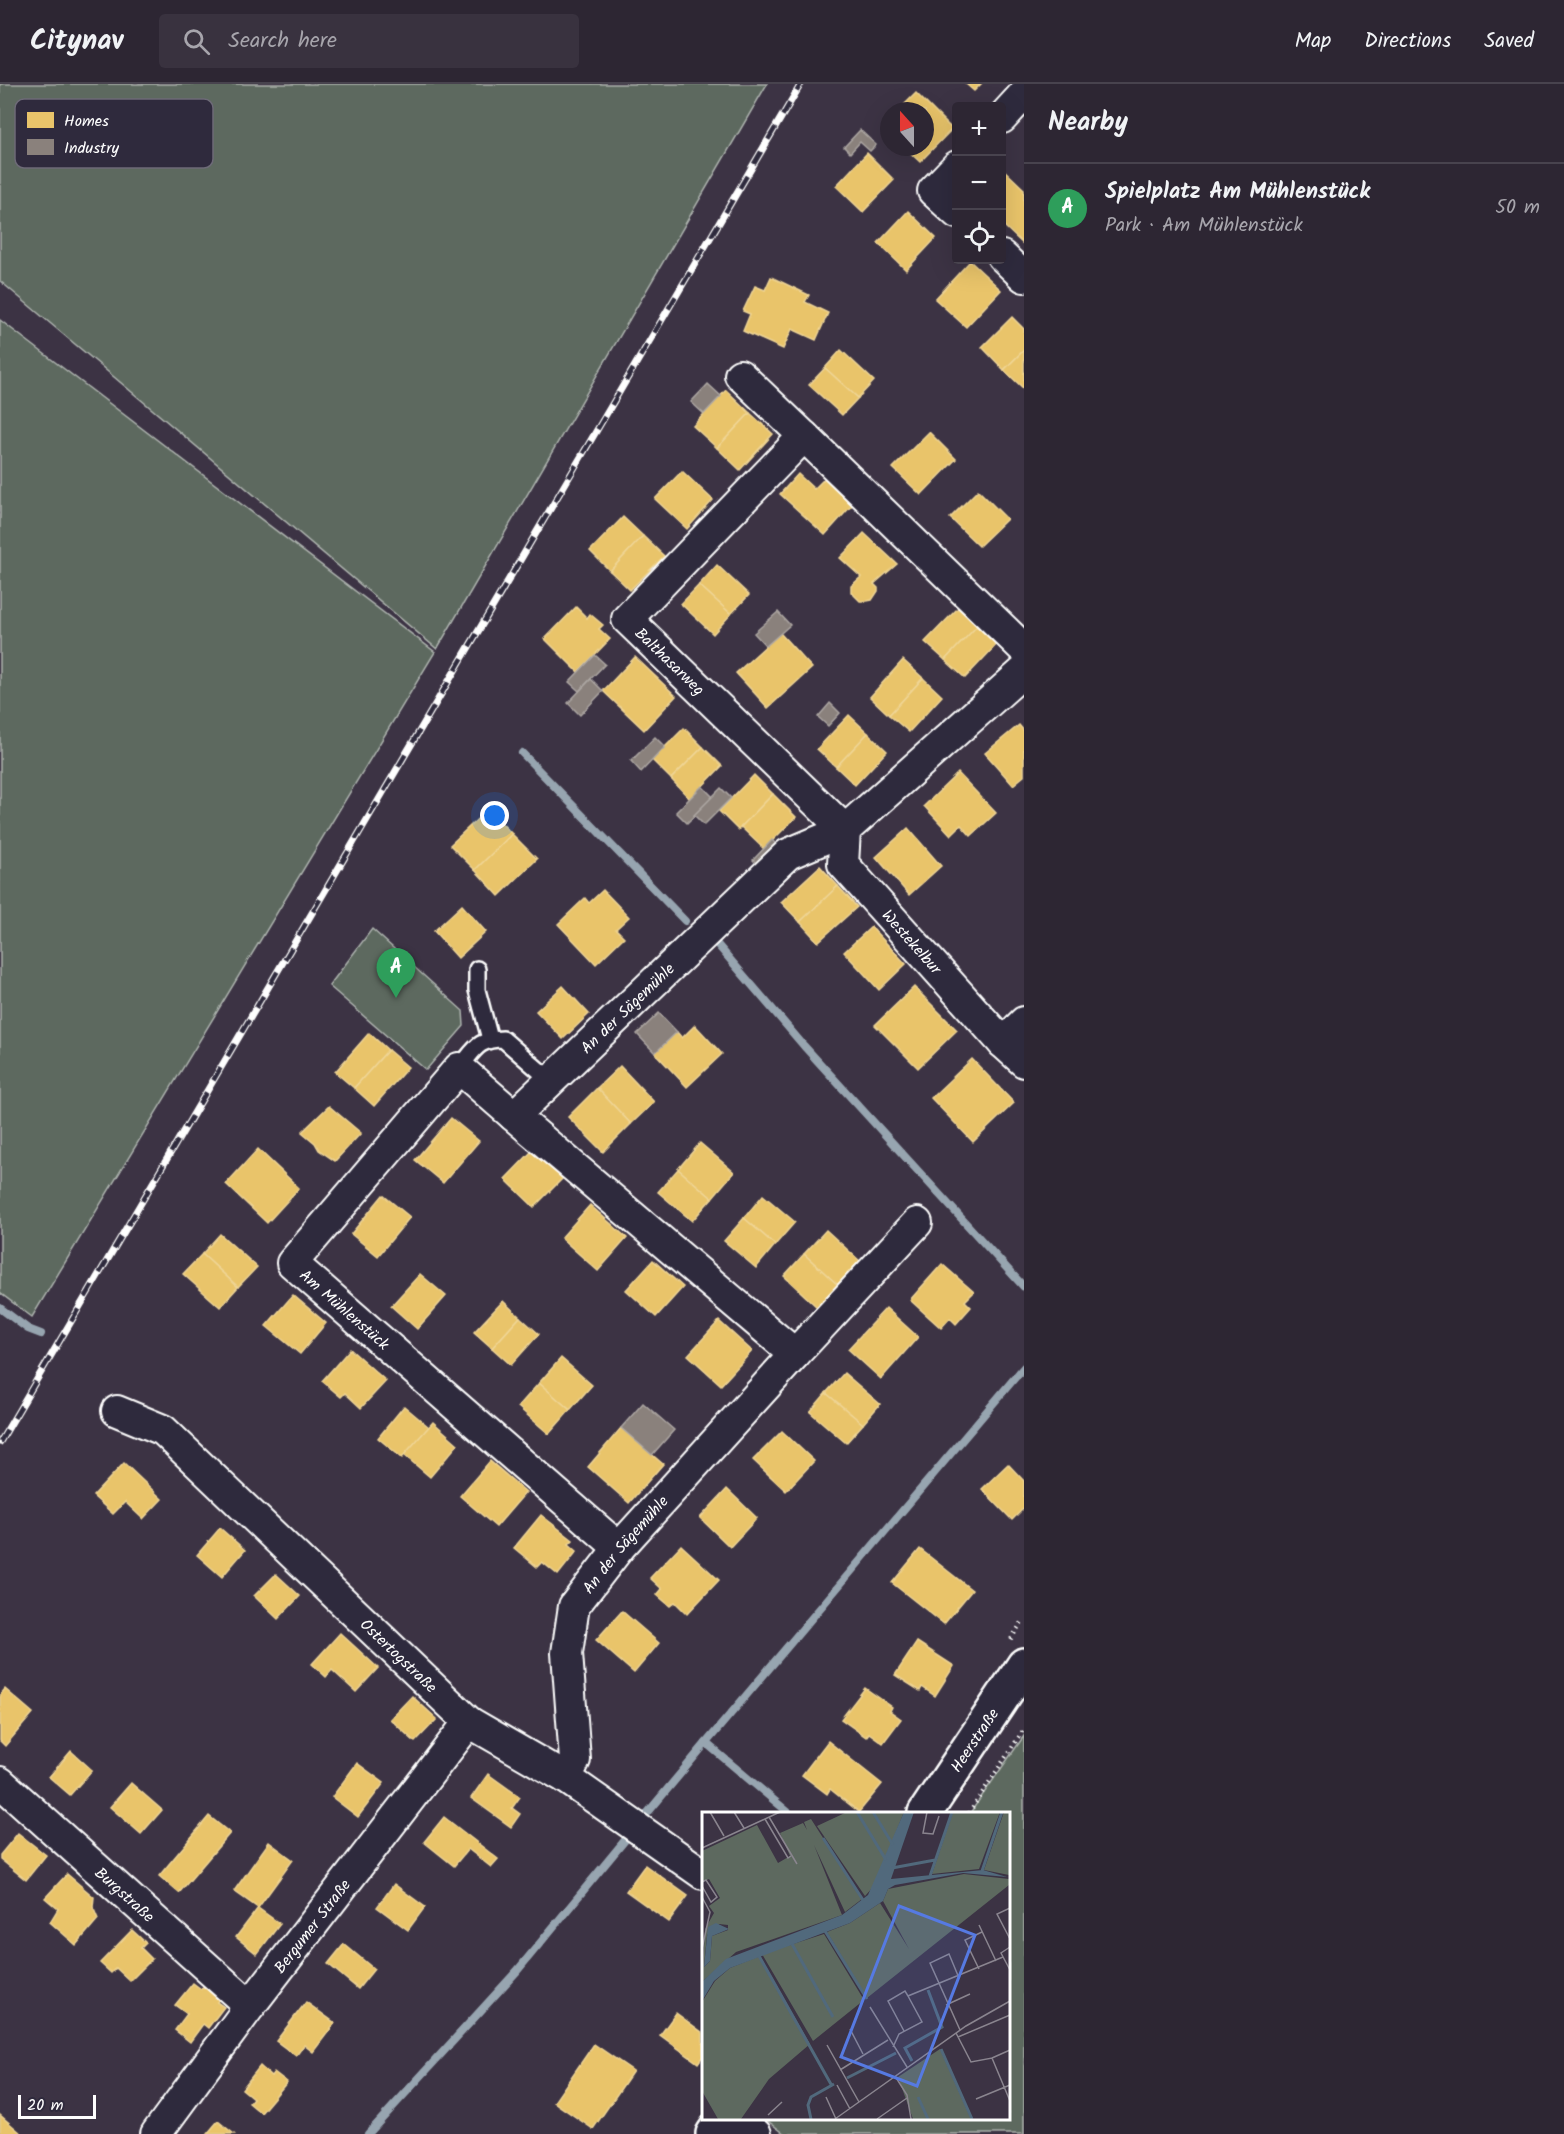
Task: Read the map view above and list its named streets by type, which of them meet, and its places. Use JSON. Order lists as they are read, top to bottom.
{
  "streets": {
    "street": [
      "Balthasarweg",
      "Westekelbur",
      "An der Sägemühle",
      "Am Mühlenstück",
      "Ostertogstraße",
      "Heerstraße",
      "Burgstraße",
      "Bergumer Straße"
    ]
  },
  "crossings": [
    ["Balthasarweg", "Westekelbur"],
    ["Balthasarweg", "An der Sägemühle"],
    ["Westekelbur", "An der Sägemühle"],
    ["An der Sägemühle", "Am Mühlenstück"],
    ["An der Sägemühle", "Ostertogstraße"],
    ["Ostertogstraße", "Bergumer Straße"],
    ["Burgstraße", "Bergumer Straße"]
  ],
  "legend": ["Homes", "Industry"],
  "scale_bar": "20 m",
  "north": "top",
  "page": {
    "header": "Citynav",
    "search": "Search here",
    "nav": ["Map", "Directions", "Saved"],
    "heading": "Nearby",
    "map_buttons": ["+", "−"],
    "list": [
      {
        "mark": "A",
        "name": "Spielplatz Am Mühlenstück",
        "note": "Park · Am Mühlenstück",
        "value": "50 m"
      }
    ],
    "pins": "A",
    "scale": "20 m"
  }
}
